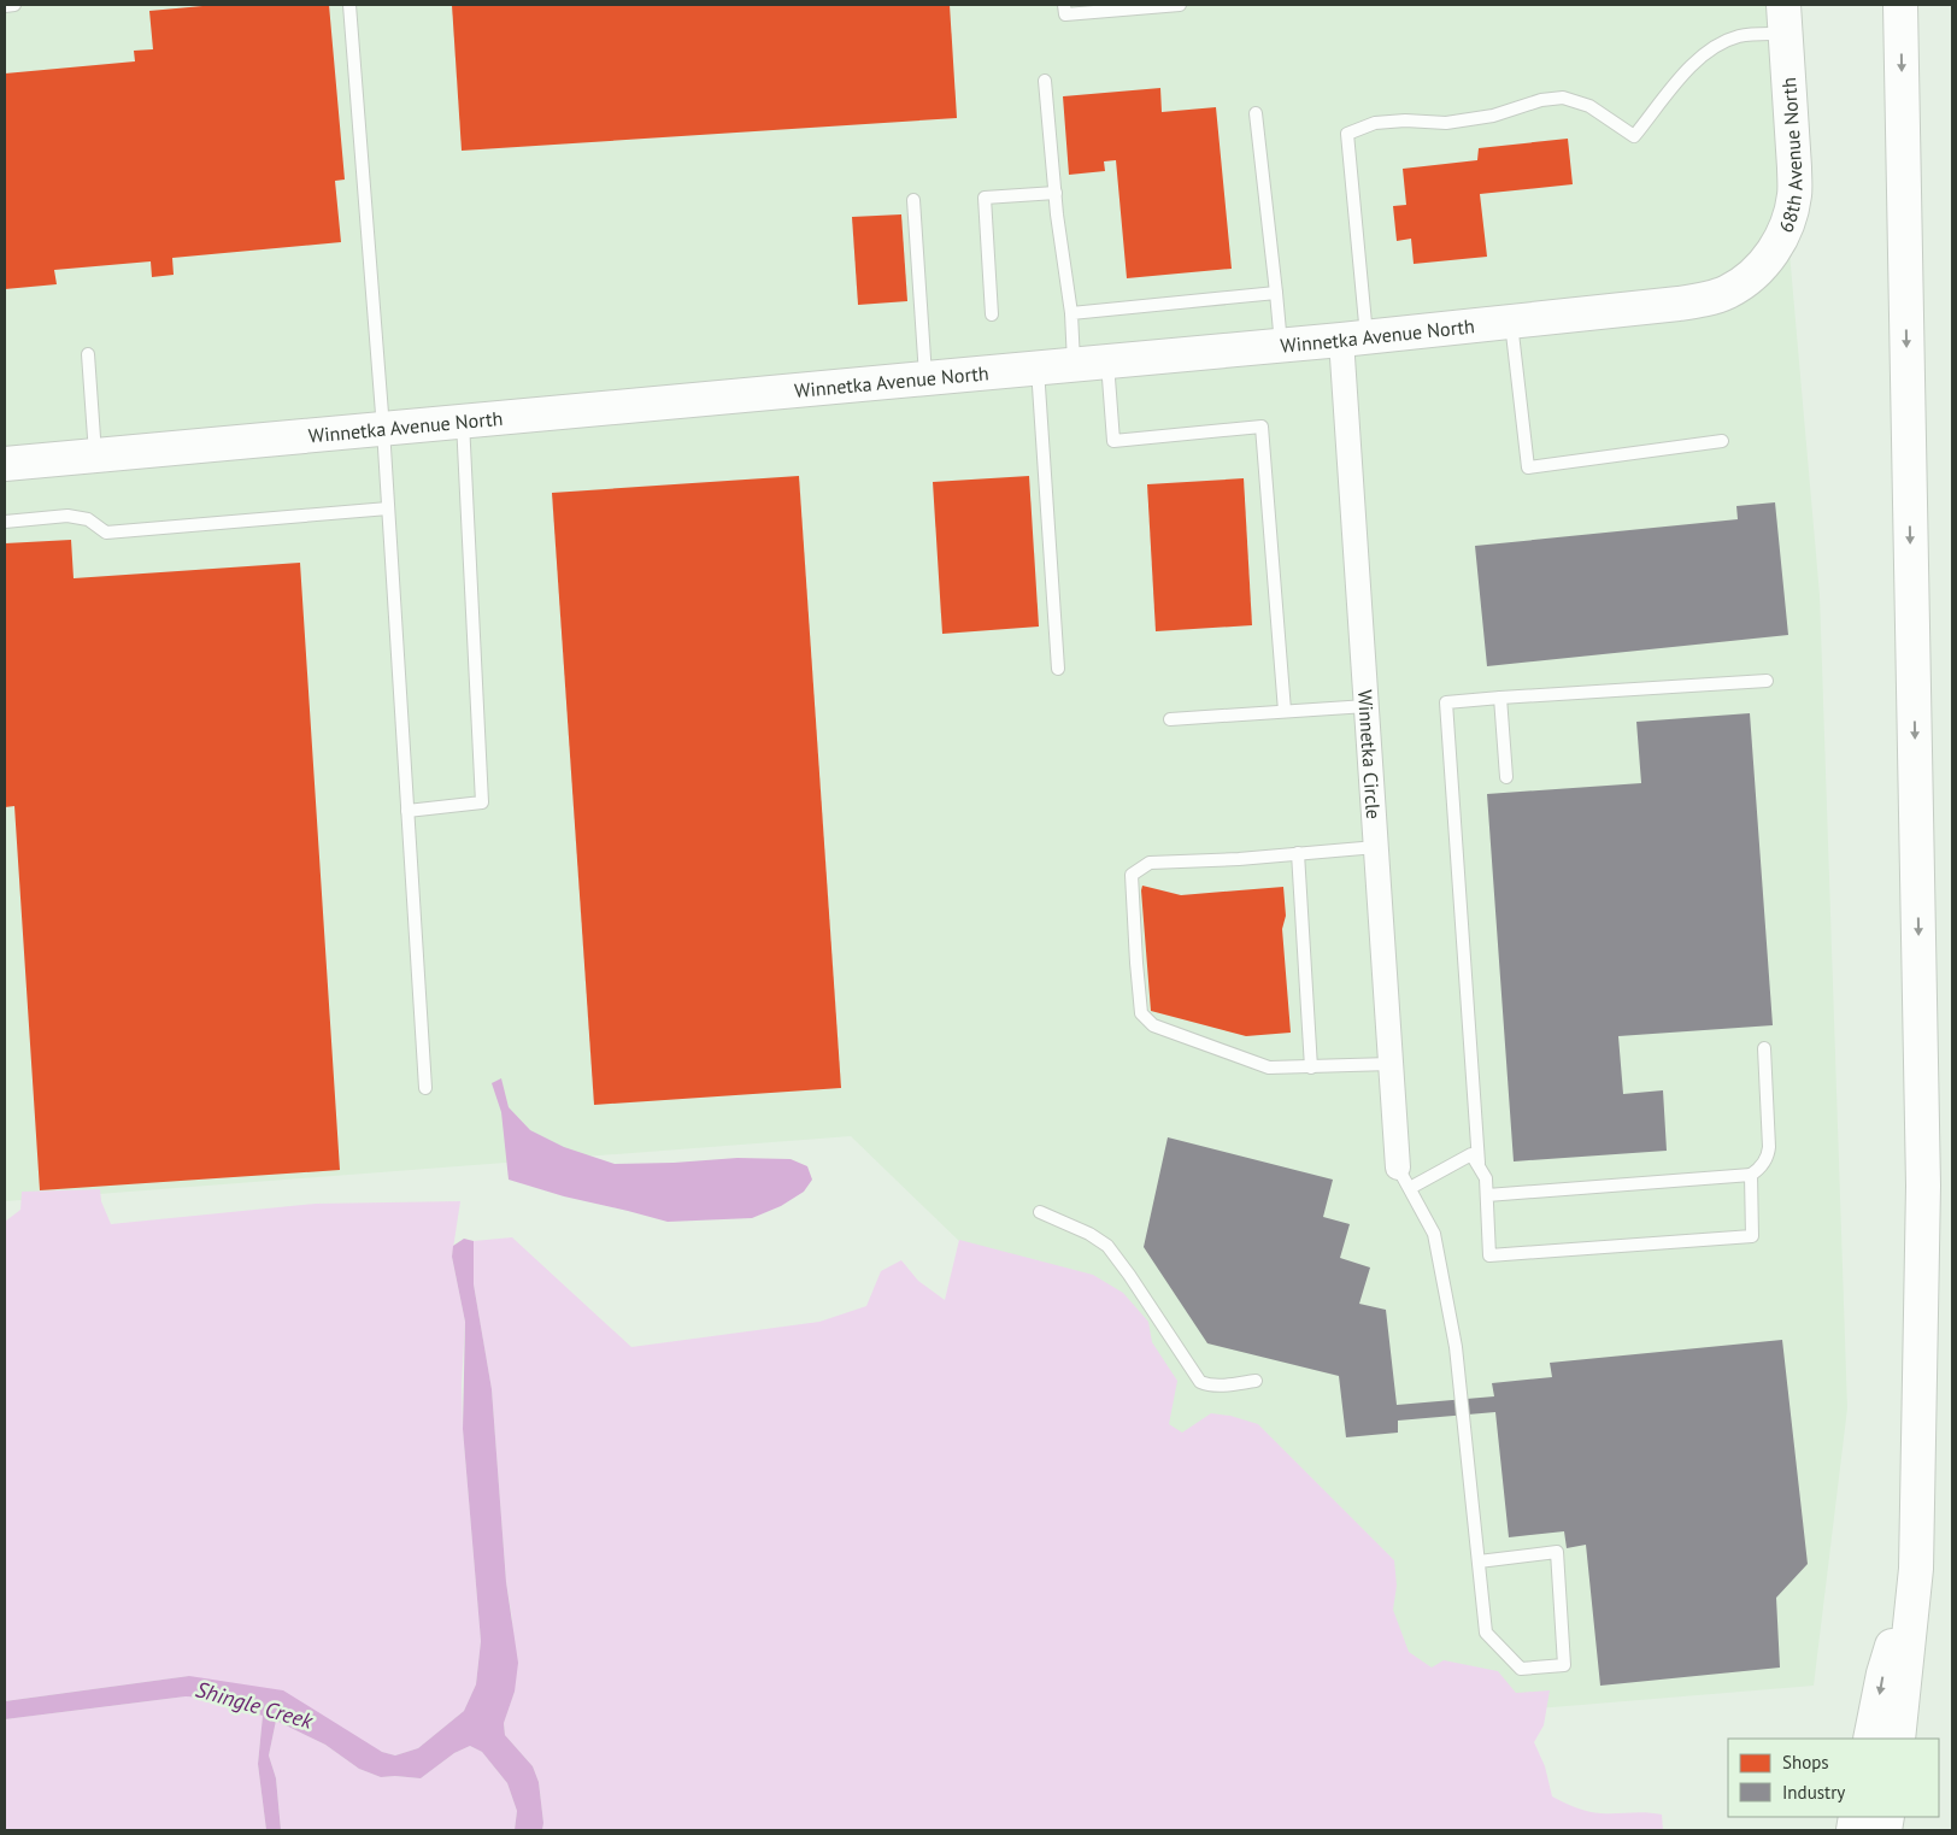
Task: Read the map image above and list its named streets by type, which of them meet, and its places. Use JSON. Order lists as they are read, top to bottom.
{
  "streets": {
    "main road": ["68th Avenue North", "Winnetka Avenue North"],
    "street": ["Winnetka Circle"]
  },
  "crossings": [
    ["68th Avenue North", "Winnetka Avenue North"],
    ["Winnetka Avenue North", "Winnetka Circle"]
  ],
  "water": ["Shingle Creek"],
  "legend": ["Shops", "Industry"]
}
